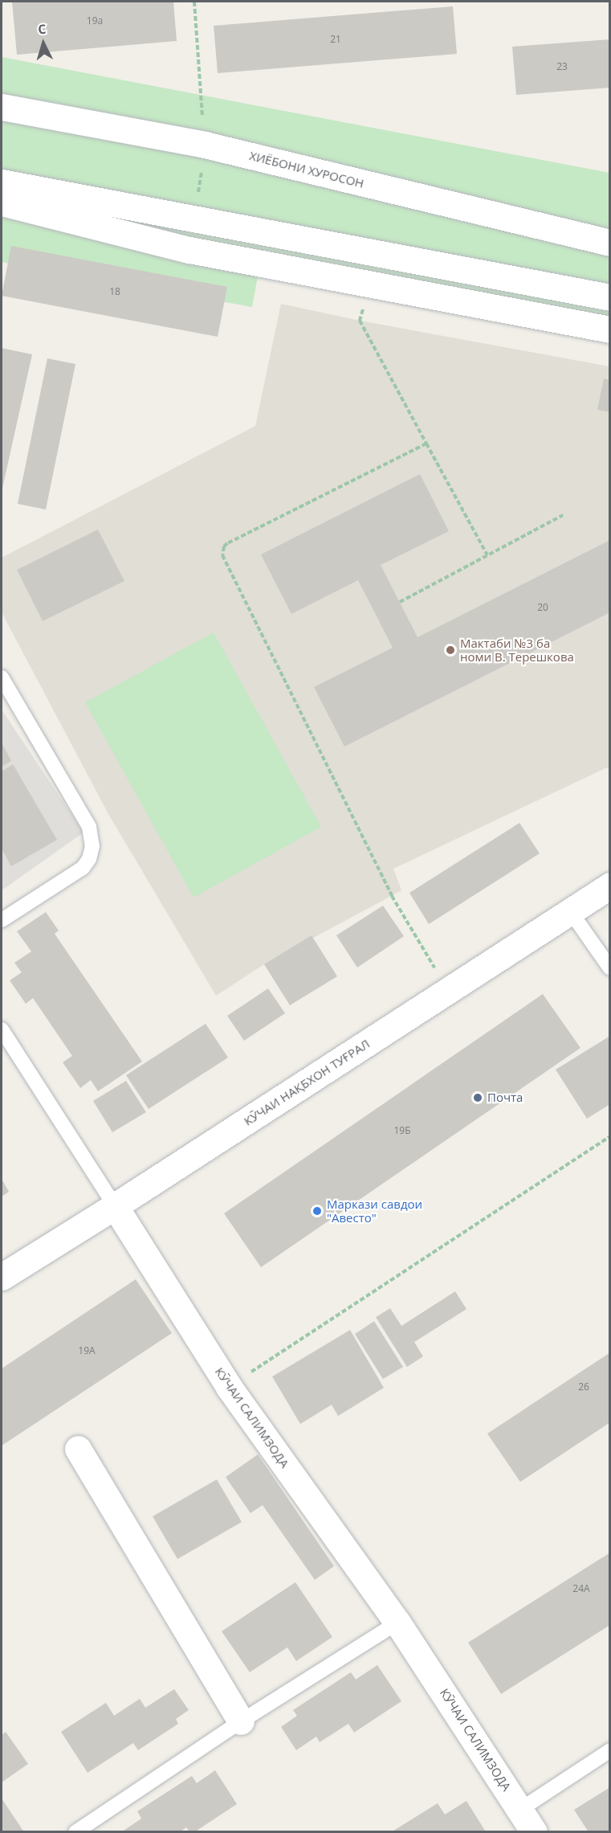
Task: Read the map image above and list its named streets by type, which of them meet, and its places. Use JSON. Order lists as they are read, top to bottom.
{
  "streets": {
    "street": ["ХИЁБОНИ ХУРОСОН", "КӮЧАИ НАҚБХОН ТУҒРАЛ", "КӮЧАИ САЛИМЗОДА"]
  },
  "crossings": [
    ["КӮЧАИ НАҚБХОН ТУҒРАЛ", "КӮЧАИ САЛИМЗОДА"]
  ],
  "places": ["Мактаби №3 ба номи В. Терешкова", "Почта", "Маркази савдои \"Авесто\""],
  "house_numbers": [
    "19а",
    "21",
    "23",
    "18",
    "20",
    "19Б",
    "19А",
    "26",
    "24А"
  ],
  "north": "top"
}
